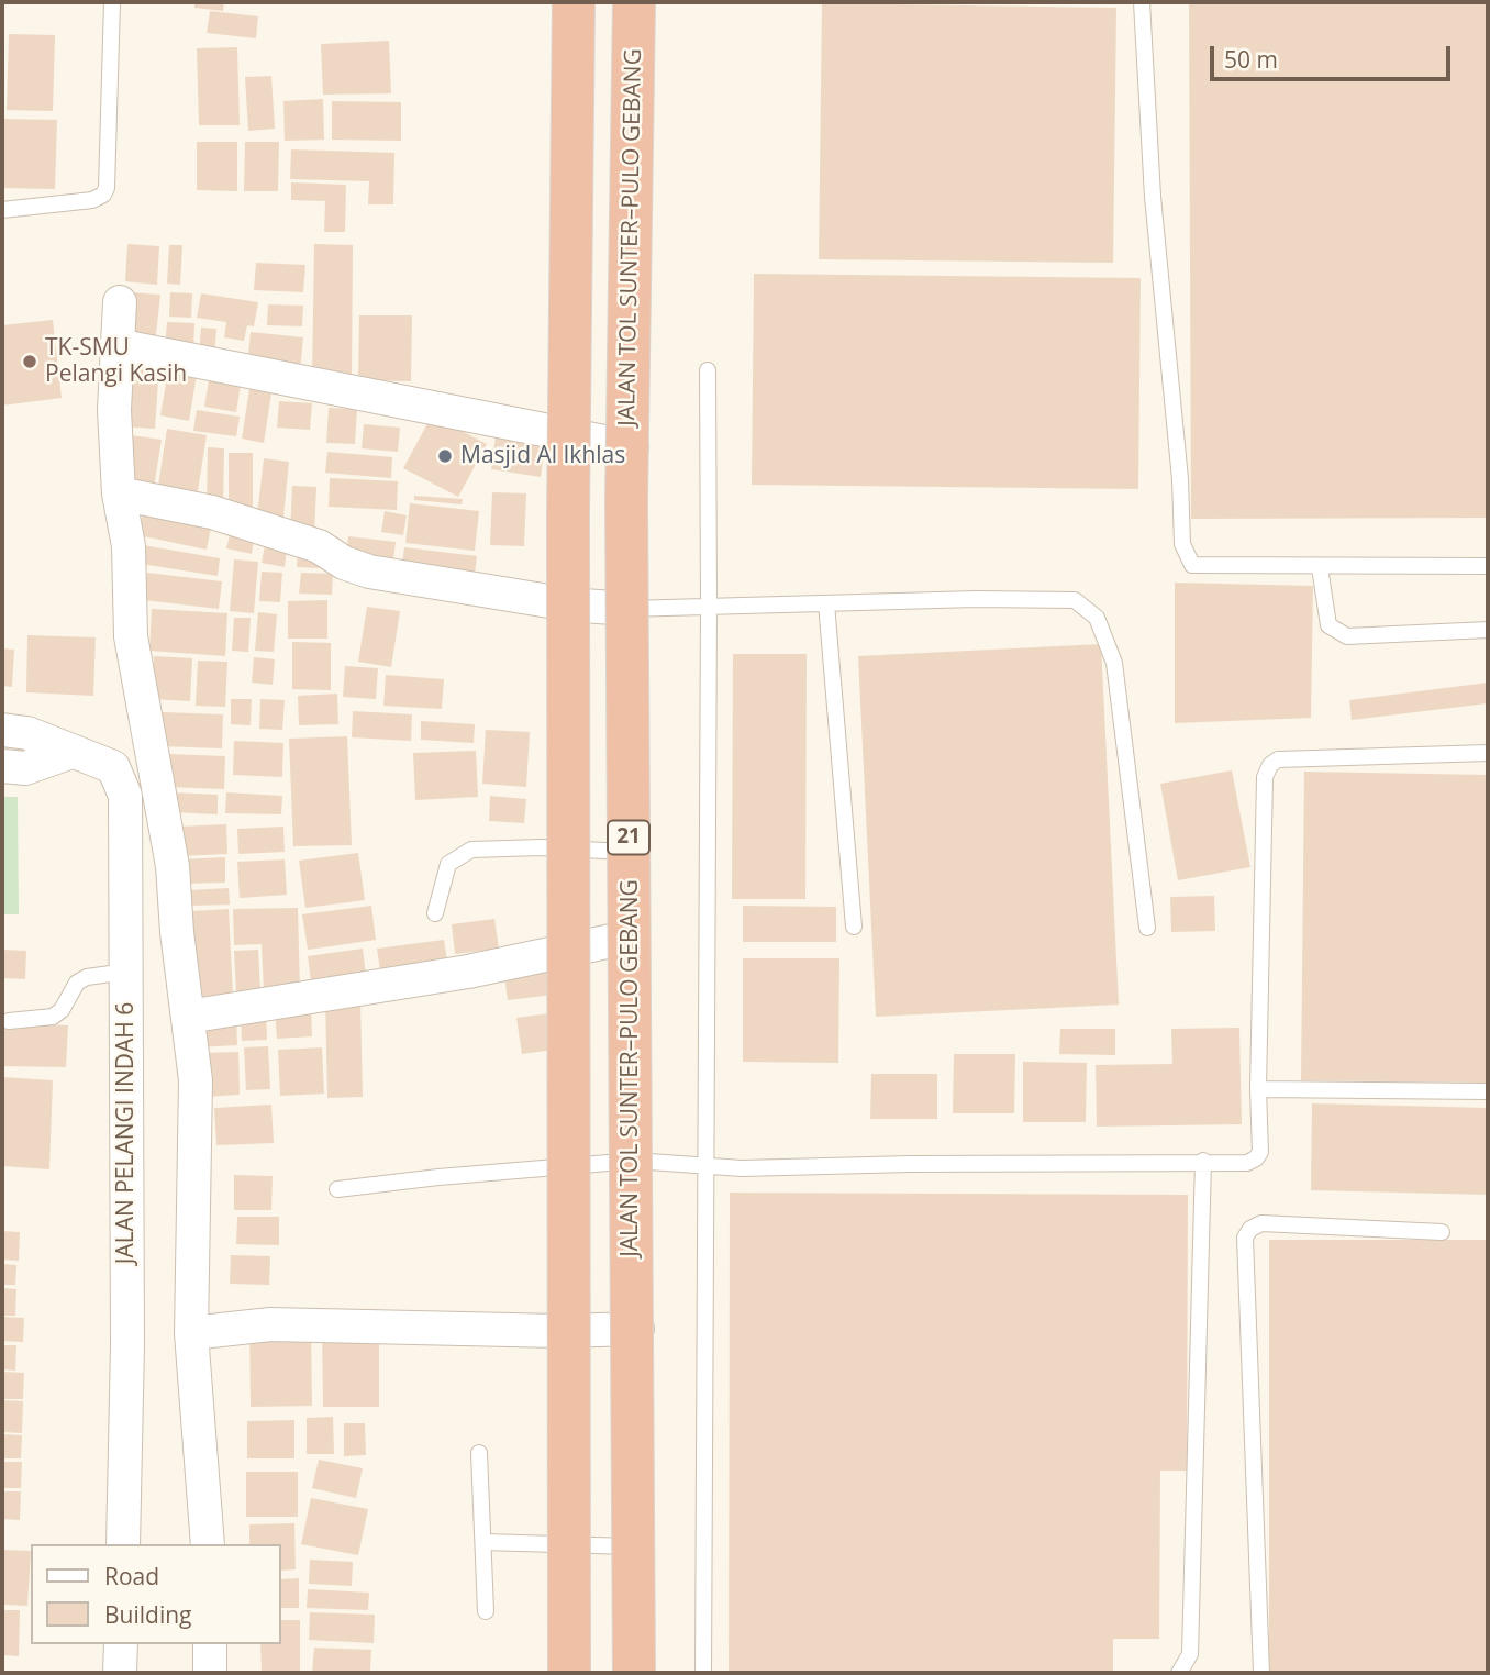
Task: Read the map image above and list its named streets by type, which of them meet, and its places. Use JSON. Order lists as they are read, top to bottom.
{
  "streets": {
    "highway": ["JALAN TOL SUNTER–PULO GEBANG", "21"],
    "street": ["JALAN PELANGI INDAH 6"]
  },
  "places": ["TK-SMU Pelangi Kasih", "Masjid Al Ikhlas"],
  "legend": ["Road", "Building"],
  "scale_bar": "50 m"
}
